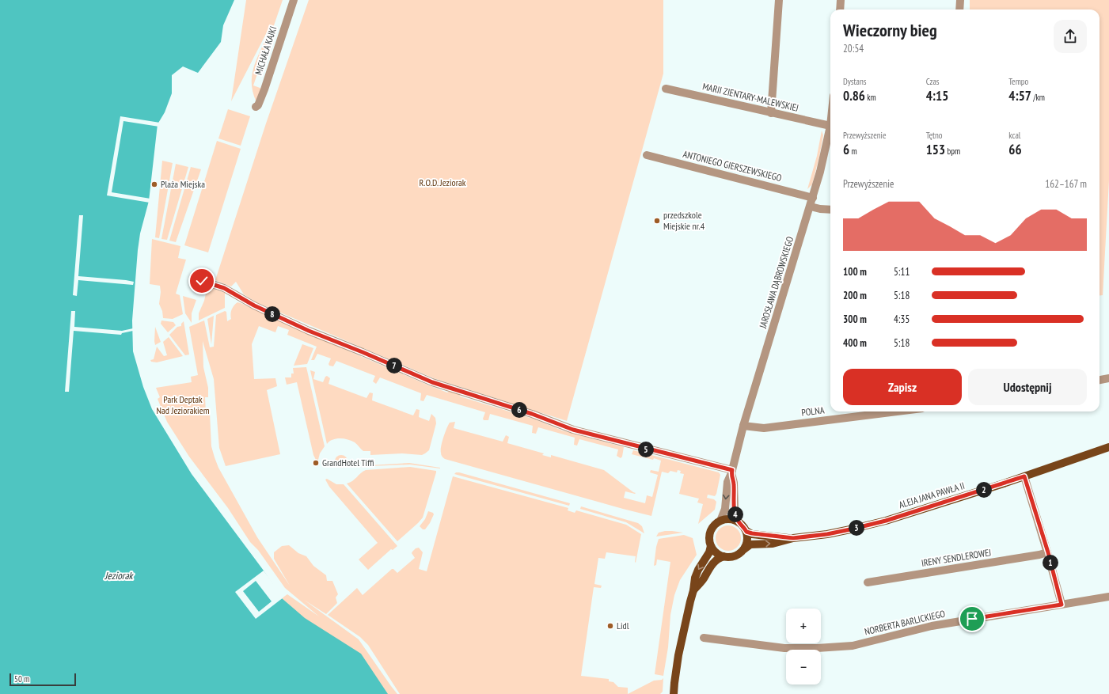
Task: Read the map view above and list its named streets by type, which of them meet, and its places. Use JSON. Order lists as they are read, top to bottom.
{
  "streets": {
    "main road": ["ALEJA JANA PAWŁA II"],
    "street": [
      "MICHAŁA KAJKI",
      "MARII ZIENTARY-MALEWSKIEJ",
      "ANTONIEGO GIERSZEWSKIEGO",
      "JAROSŁAWA DĄBROWSKIEGO",
      "POLNA",
      "IRENY SENDLEROWEJ",
      "NORBERTA BARLICKIEGO"
    ]
  },
  "crossings": [
    ["MARII ZIENTARY-MALEWSKIEJ", "JAROSŁAWA DĄBROWSKIEGO"],
    ["ANTONIEGO GIERSZEWSKIEGO", "JAROSŁAWA DĄBROWSKIEGO"],
    ["JAROSŁAWA DĄBROWSKIEGO", "POLNA"],
    ["JAROSŁAWA DĄBROWSKIEGO", "ALEJA JANA PAWŁA II"]
  ],
  "water": ["Jeziorak"],
  "parks": ["R.O.D. Jeziorak", "Park Deptak Nad Jeziorakiem"],
  "places": [
    "Plaża Miejska",
    "przedszkole Miejskie nr.4",
    "GrandHotel Tiffi",
    "Lidl"
  ],
  "scale_bar": "50 m",
  "page": {
    "heading": ["Wieczorny bieg", "20:54"],
    "stats": [
      ["Dystans", "0.86 km"],
      ["Czas", "4:15"],
      ["Tempo", "4:57 /km"],
      ["Przewyższenie", "6 m"],
      ["Tętno", "153 bpm"],
      ["kcal", "66"]
    ],
    "chart": ["Przewyższenie", "162–167 m"],
    "list": [
      {
        "name": "100 m",
        "note": "5:11"
      },
      {
        "name": "200 m",
        "note": "5:18"
      },
      {
        "name": "300 m",
        "note": "4:35"
      },
      {
        "name": "400 m",
        "note": "5:18"
      }
    ],
    "pins": [
      "8",
      "7",
      "6",
      "5",
      "2",
      "4",
      "3",
      "1"
    ],
    "buttons": ["Zapisz", "Udostępnij"],
    "map_buttons": ["+", "−"],
    "scale": "50 m"
  }
}
